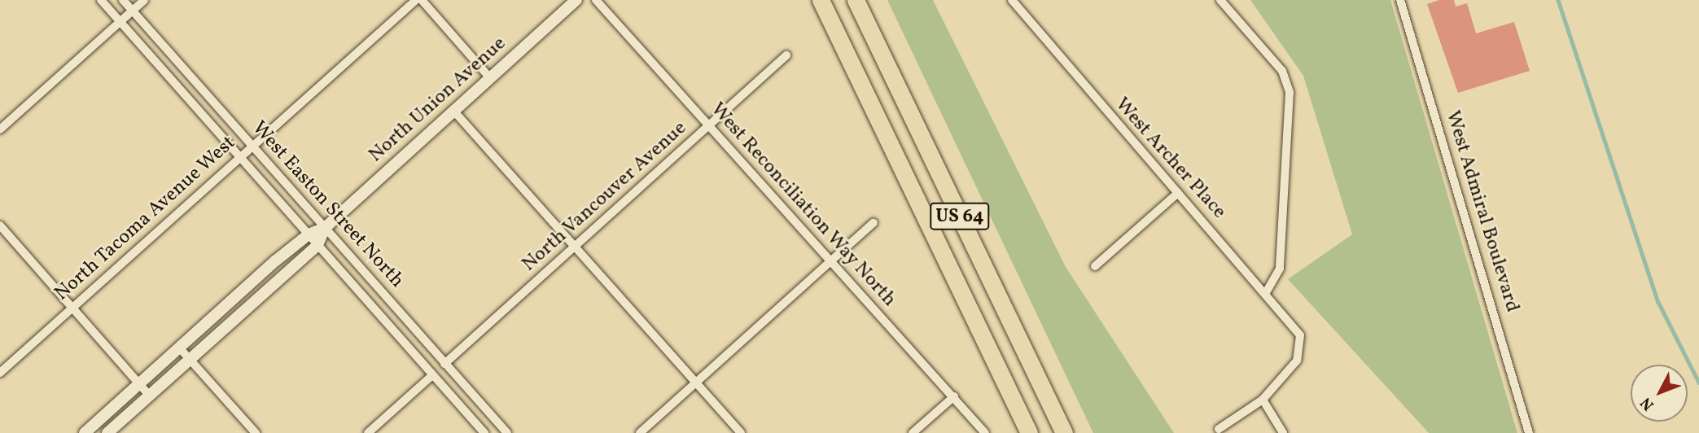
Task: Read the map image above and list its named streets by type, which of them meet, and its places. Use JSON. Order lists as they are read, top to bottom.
{
  "streets": {
    "highway": ["US 64"],
    "street": [
      "North Union Avenue",
      "West Archer Place",
      "North Vancouver Avenue",
      "West Easton Street North",
      "West Reconciliation Way North",
      "West Admiral Boulevard",
      "North Tacoma Avenue West"
    ]
  },
  "crossings": [
    ["North Union Avenue", "West Easton Street North"],
    ["North Vancouver Avenue", "West Easton Street North"],
    ["North Vancouver Avenue", "West Reconciliation Way North"],
    ["West Easton Street North", "North Tacoma Avenue West"]
  ],
  "north": "bottom left"
}
